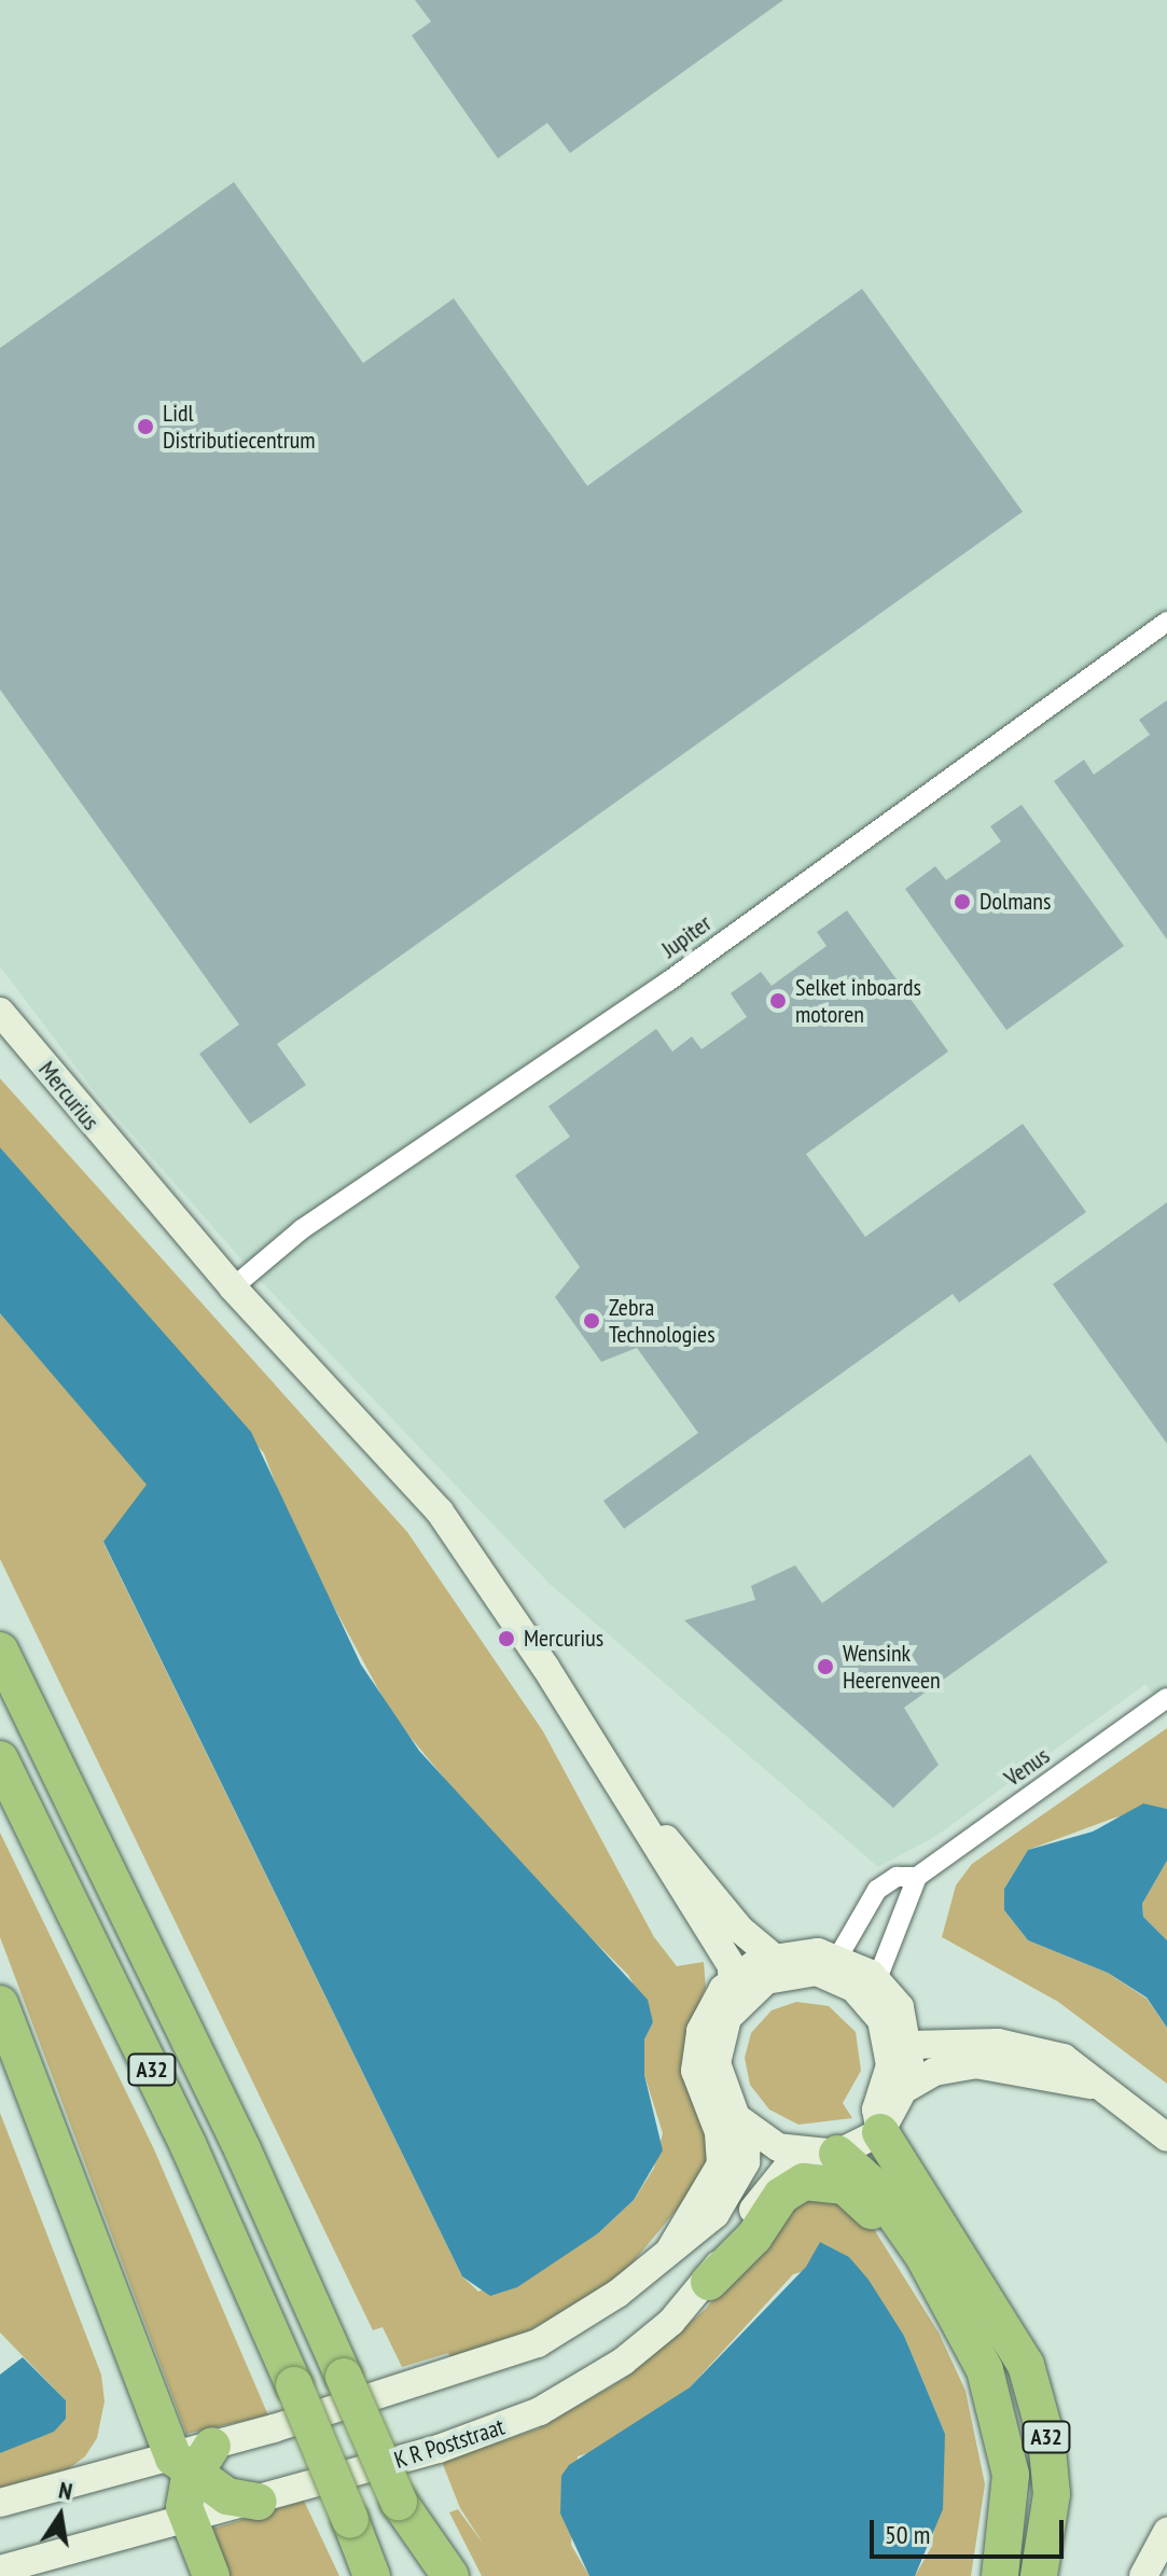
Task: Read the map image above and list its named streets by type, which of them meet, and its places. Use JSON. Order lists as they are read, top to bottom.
{
  "streets": {
    "highway": ["A32"],
    "main road": ["Mercurius", "K R Poststraat"],
    "street": ["Jupiter", "Venus"]
  },
  "crossings": [
    ["Jupiter", "Mercurius"],
    ["Venus", "A32"],
    ["Venus", "K R Poststraat"],
    ["A32", "K R Poststraat"]
  ],
  "places": [
    "Lidl Distributiecentrum",
    "Dolmans",
    "Selket inboards motoren",
    "Zebra Technologies",
    "Mercurius",
    "Wensink Heerenveen"
  ],
  "scale_bar": "50 m",
  "north": "top"
}
